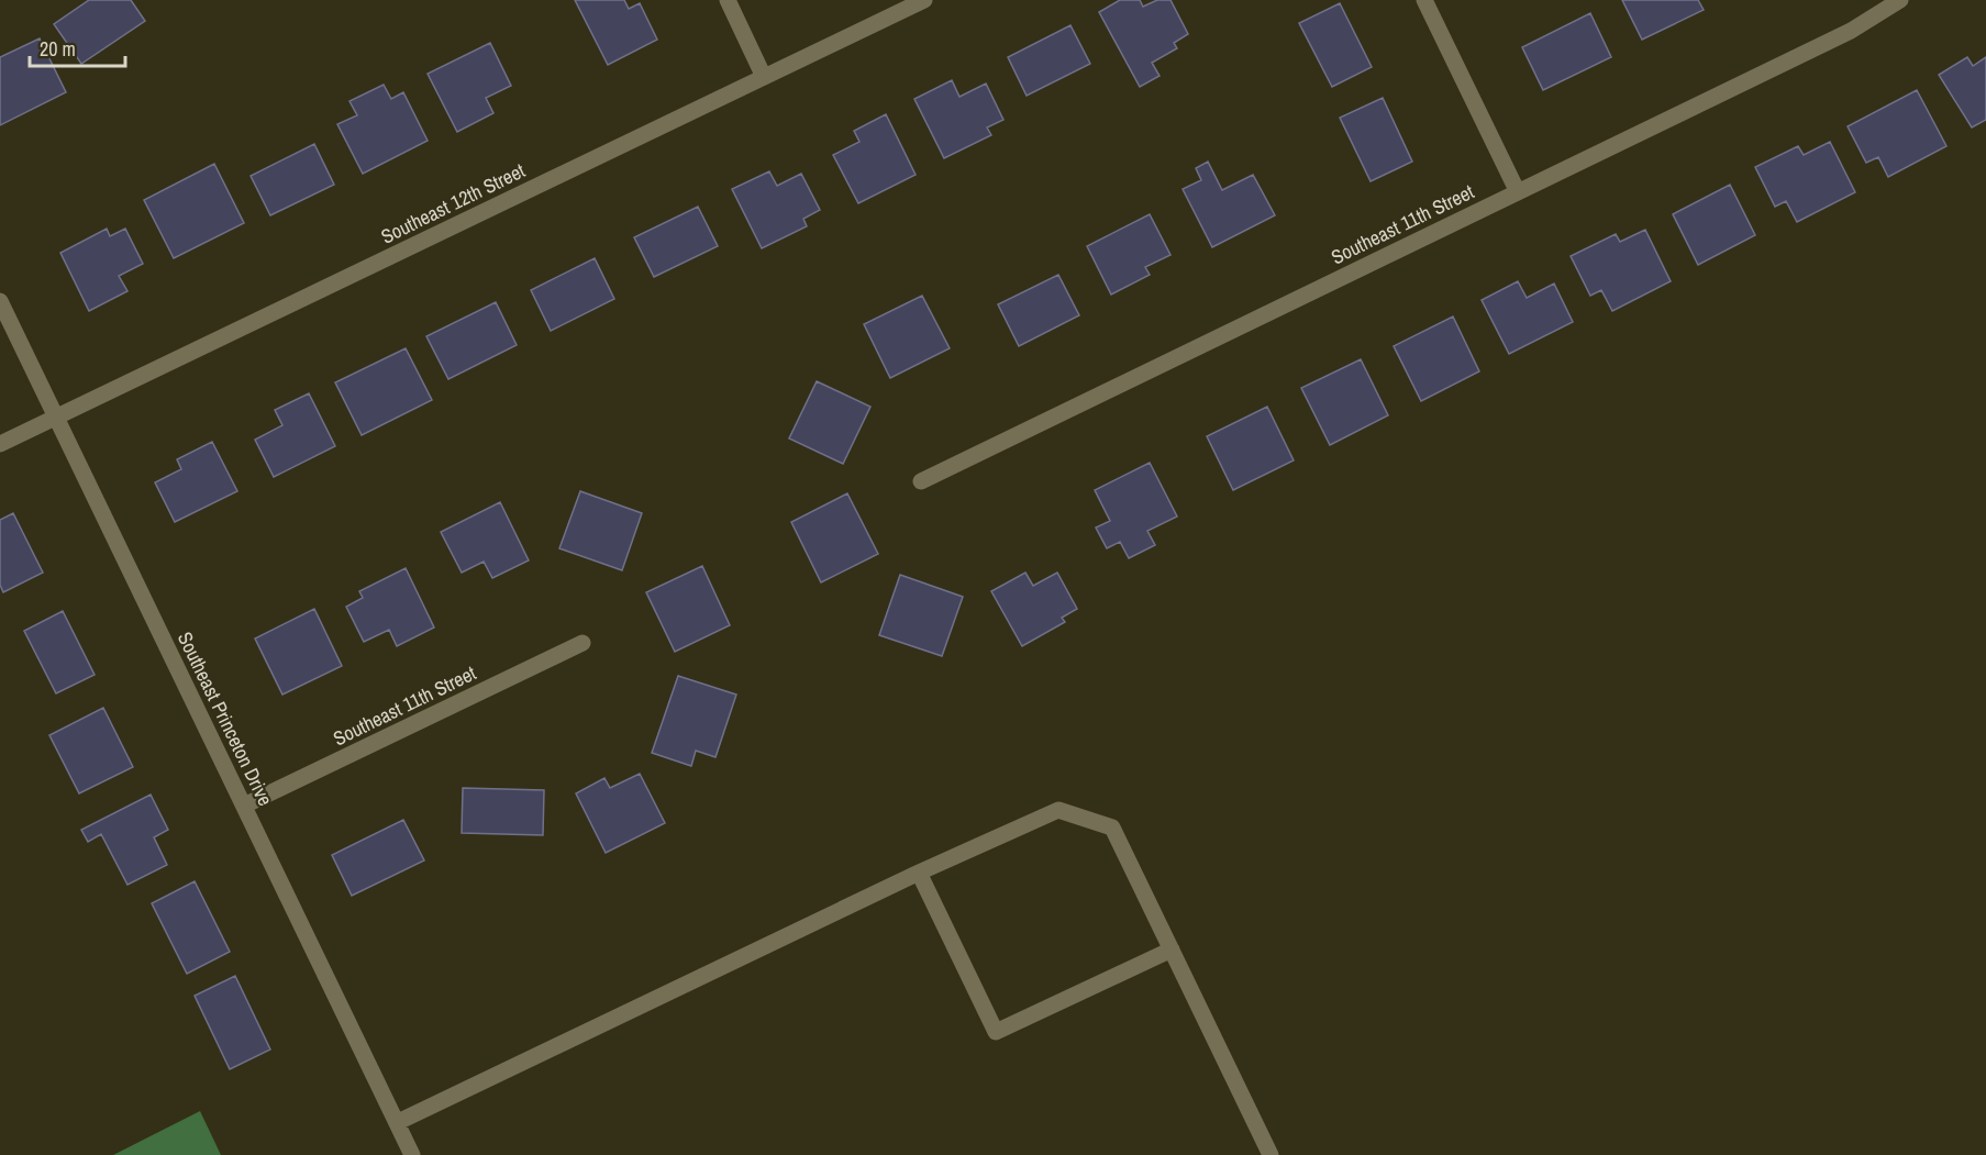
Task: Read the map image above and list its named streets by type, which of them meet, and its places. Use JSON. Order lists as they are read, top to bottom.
{
  "streets": {
    "street": ["Southeast 12th Street", "Southeast 11th Street", "Southeast Princeton Drive"]
  },
  "crossings": [
    ["Southeast 12th Street", "Southeast Princeton Drive"],
    ["Southeast 11th Street", "Southeast Princeton Drive"]
  ],
  "scale_bar": "20 m"
}
